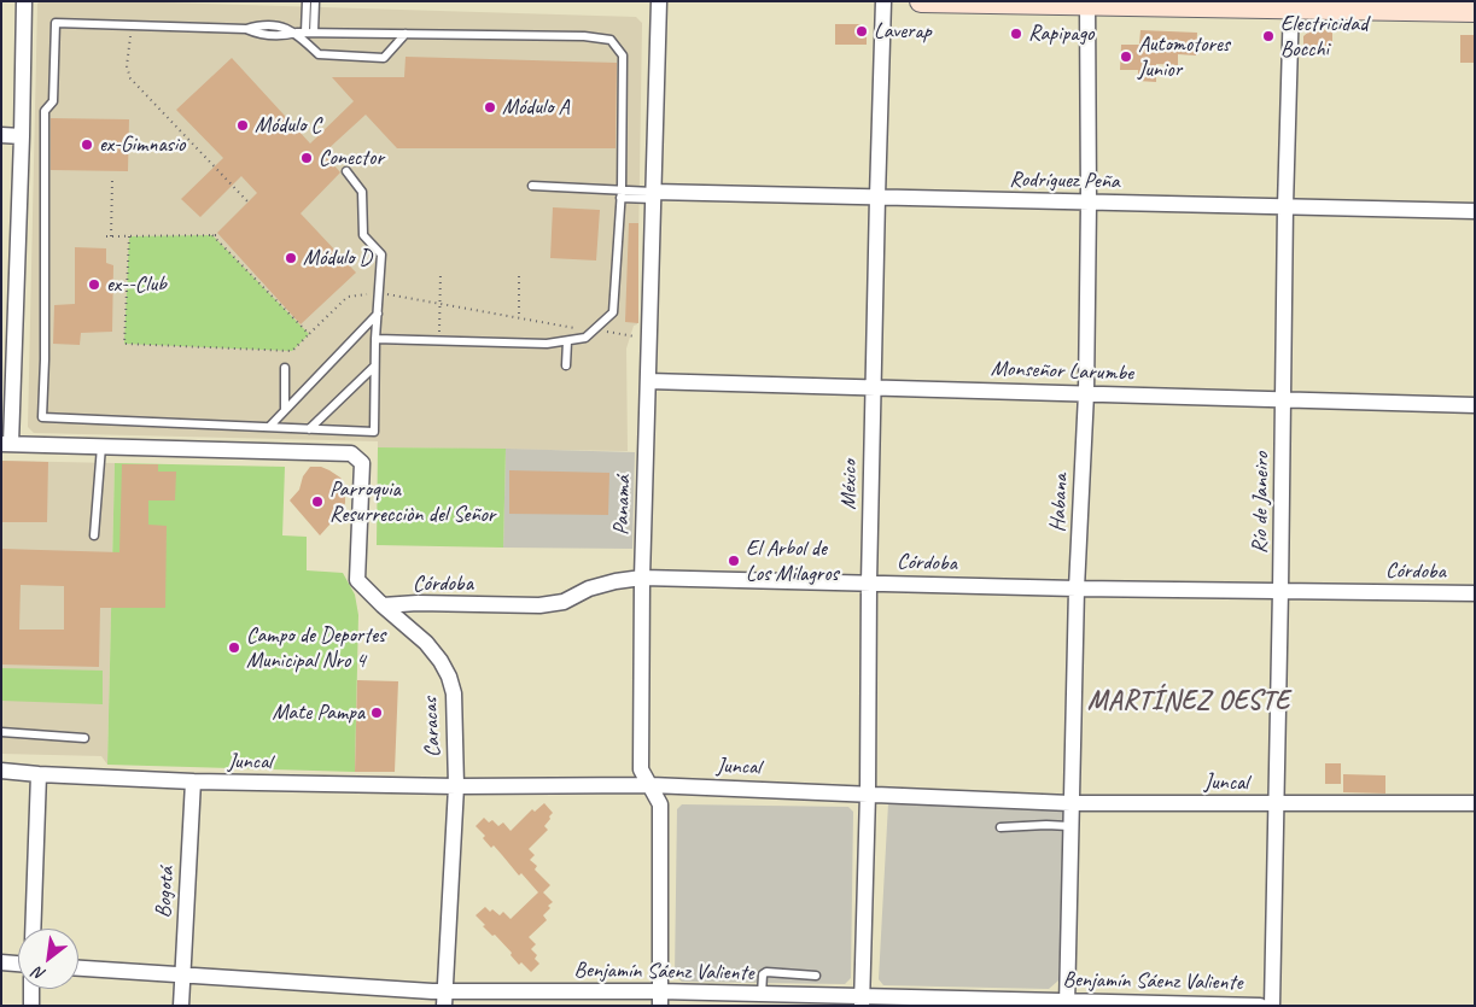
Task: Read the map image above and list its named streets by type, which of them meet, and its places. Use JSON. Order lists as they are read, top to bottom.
{
  "streets": {
    "street": [
      "Rodríguez Peña",
      "Monseñor Larumbe",
      "México",
      "Habana",
      "Río de Janeiro",
      "Panamá",
      "Córdoba",
      "Caracas",
      "Juncal",
      "Bogotá",
      "Benjamín Sáenz Valiente"
    ]
  },
  "crossings": [
    ["Rodríguez Peña", "México"],
    ["Rodríguez Peña", "Habana"],
    ["Rodríguez Peña", "Río de Janeiro"],
    ["Rodríguez Peña", "Panamá"],
    ["Monseñor Larumbe", "México"],
    ["Monseñor Larumbe", "Habana"],
    ["Monseñor Larumbe", "Río de Janeiro"],
    ["Monseñor Larumbe", "Panamá"],
    ["México", "Córdoba"],
    ["México", "Juncal"],
    ["México", "Benjamín Sáenz Valiente"],
    ["Habana", "Córdoba"],
    ["Habana", "Juncal"],
    ["Habana", "Benjamín Sáenz Valiente"],
    ["Río de Janeiro", "Córdoba"],
    ["Río de Janeiro", "Juncal"],
    ["Panamá", "Córdoba"],
    ["Panamá", "Juncal"],
    ["Panamá", "Benjamín Sáenz Valiente"],
    ["Córdoba", "Caracas"],
    ["Caracas", "Juncal"],
    ["Caracas", "Benjamín Sáenz Valiente"],
    ["Juncal", "Bogotá"],
    ["Bogotá", "Benjamín Sáenz Valiente"]
  ],
  "districts": ["MARTÍNEZ OESTE"],
  "places": [
    "Laverap",
    "Rapipago",
    "Electricidad Bocchi",
    "Automotores Junior",
    "Módulo A",
    "Módulo C",
    "ex-Gimnasio",
    "Conector",
    "Módulo D",
    "ex--Club",
    "Parroquia Resurrecciòn del Señor",
    "El Arbol de Los Milagros",
    "Campo de Deportes Municipal Nro 4",
    "Mate Pampa"
  ],
  "north": "bottom left"
}
